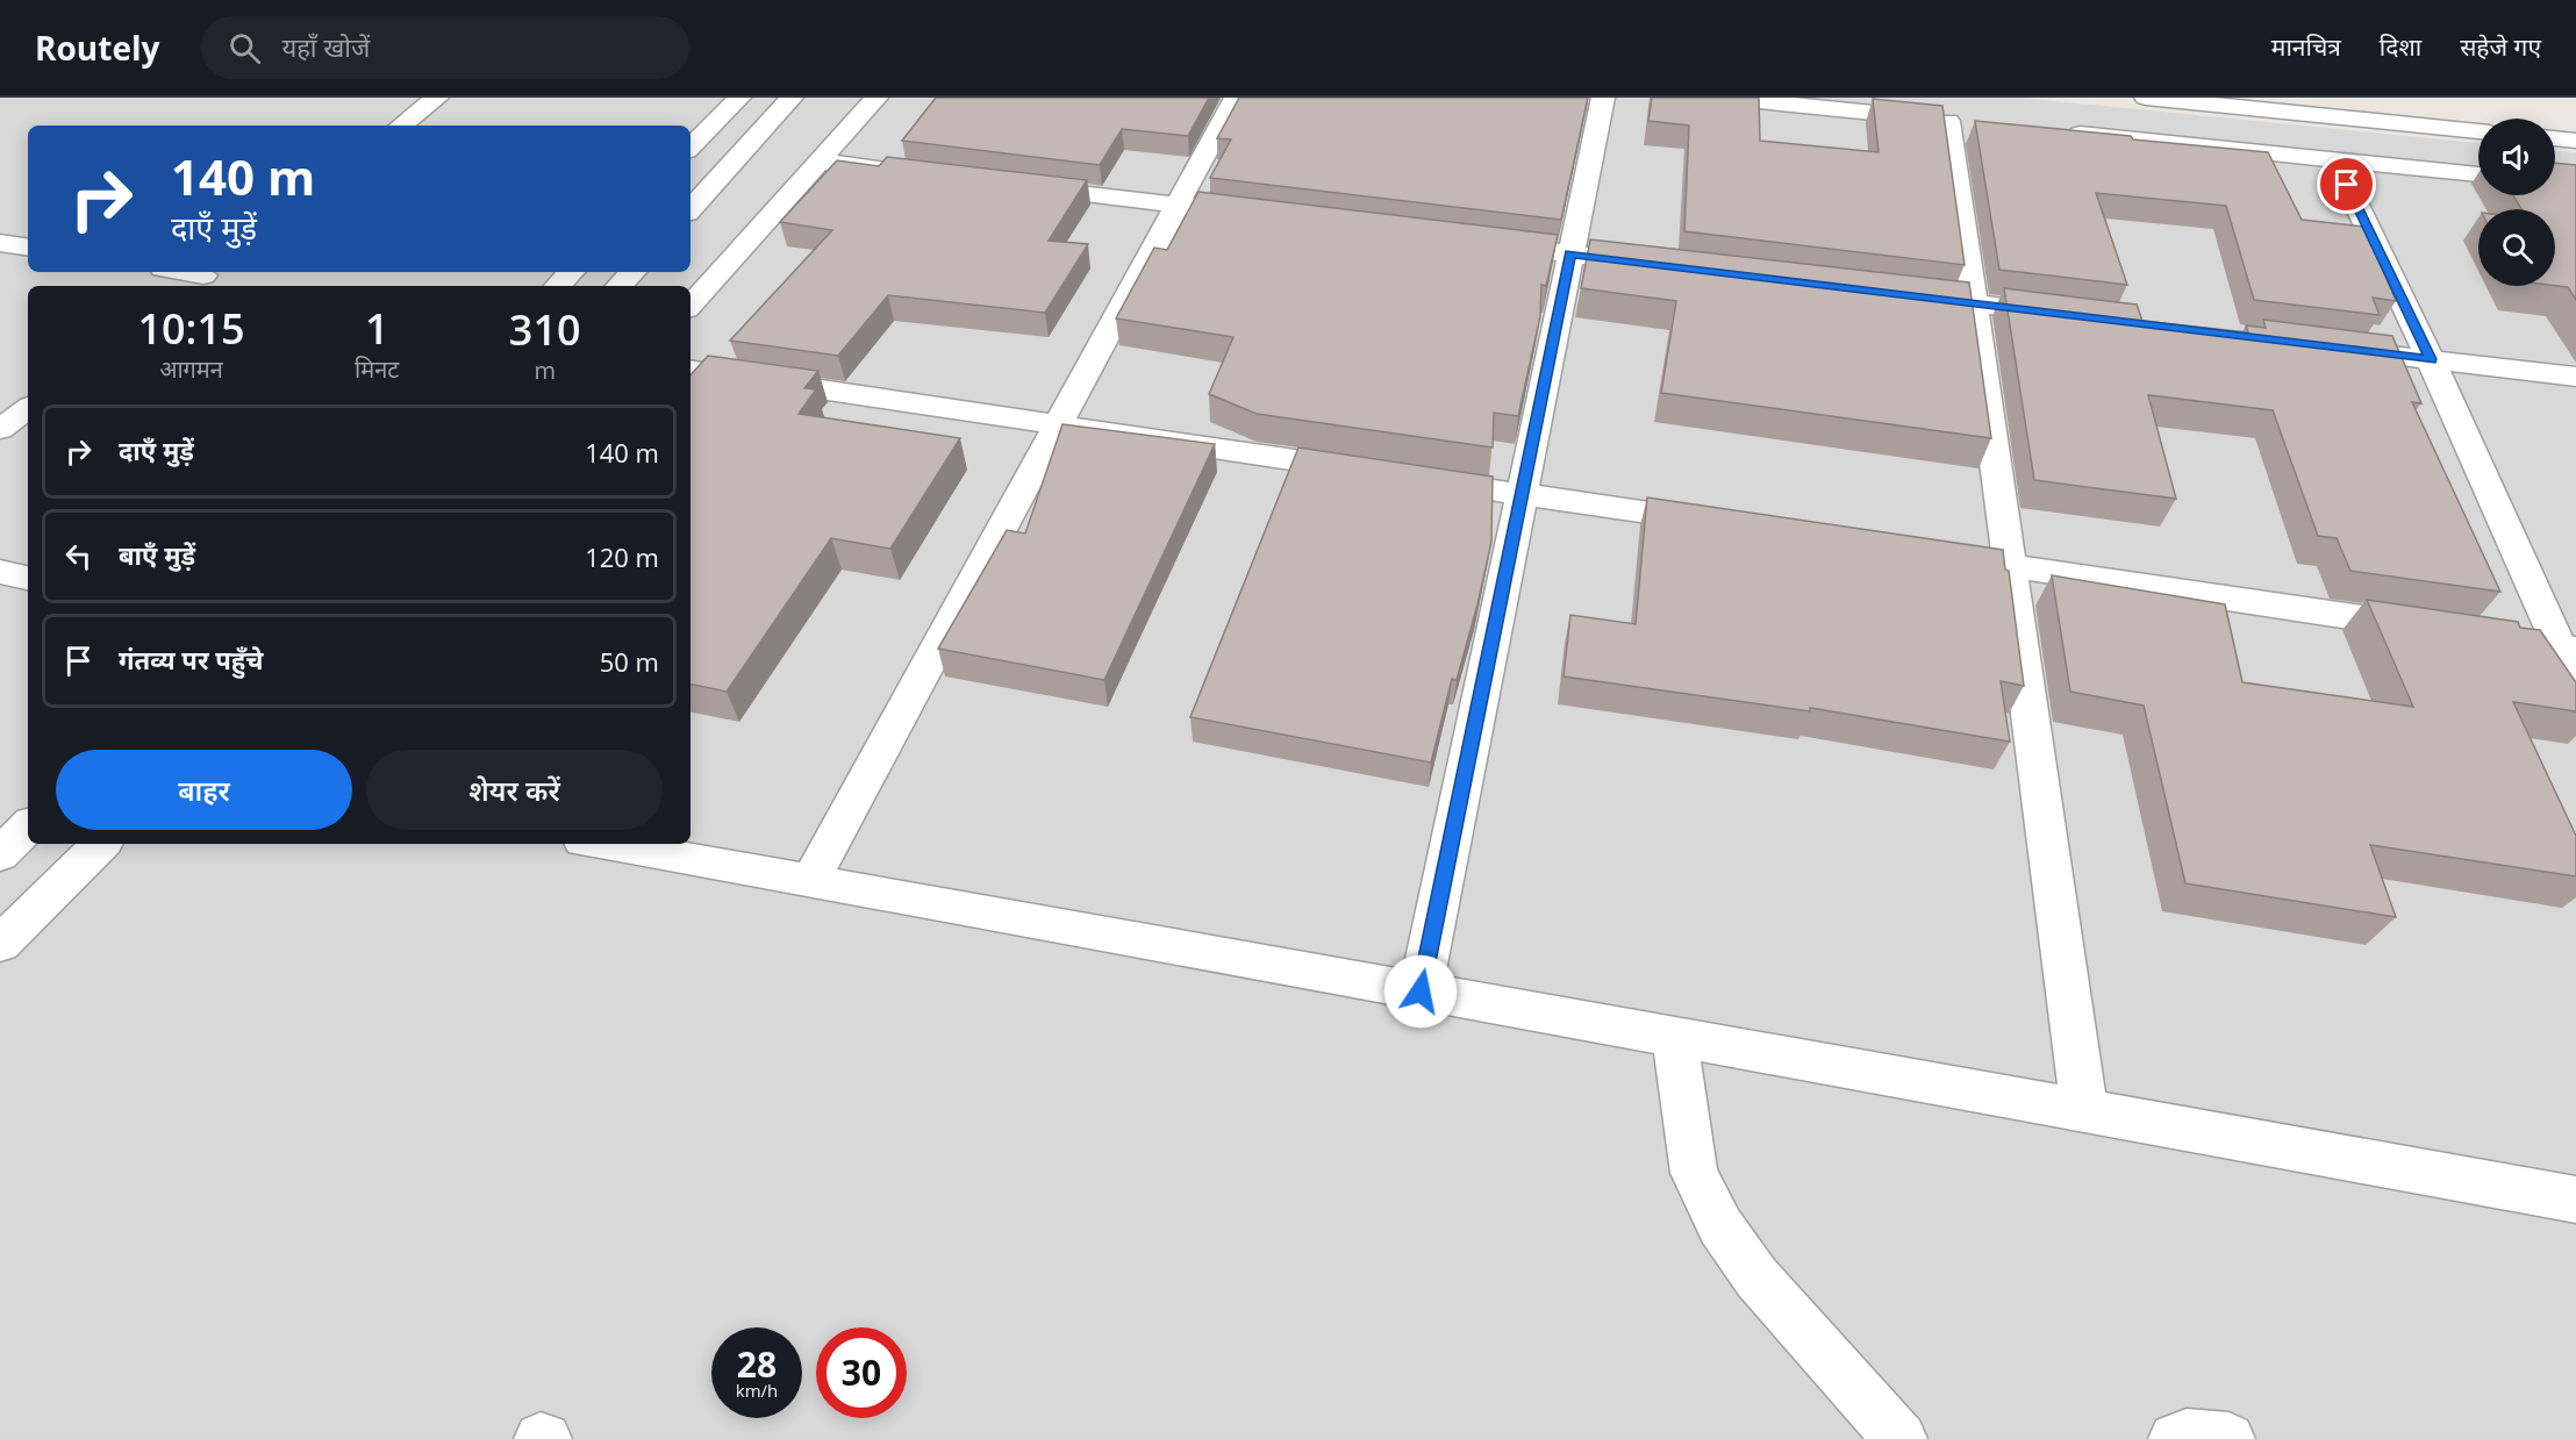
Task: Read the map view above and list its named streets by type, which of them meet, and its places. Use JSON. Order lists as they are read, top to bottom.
{
  "page": {
    "header": "Routely",
    "search": "यहाँ खोजें",
    "nav": ["मानचित्र", "दिशा", "सहेजे गए"],
    "turn": ["140 m", "दाएँ मुड़ें"],
    "eta": [
      "10:15",
      "आगमन",
      "1",
      "मिनट",
      "310",
      "m"
    ],
    "list": [
      {
        "name": "दाएँ मुड़ें",
        "value": "140 m"
      },
      {
        "name": "बाएँ मुड़ें",
        "value": "120 m"
      },
      {
        "name": "गंतव्य पर पहुँचे",
        "value": "50 m"
      }
    ],
    "buttons": ["बाहर", "शेयर करें"],
    "speed": "28 km/h",
    "limit": "30"
  }
}
